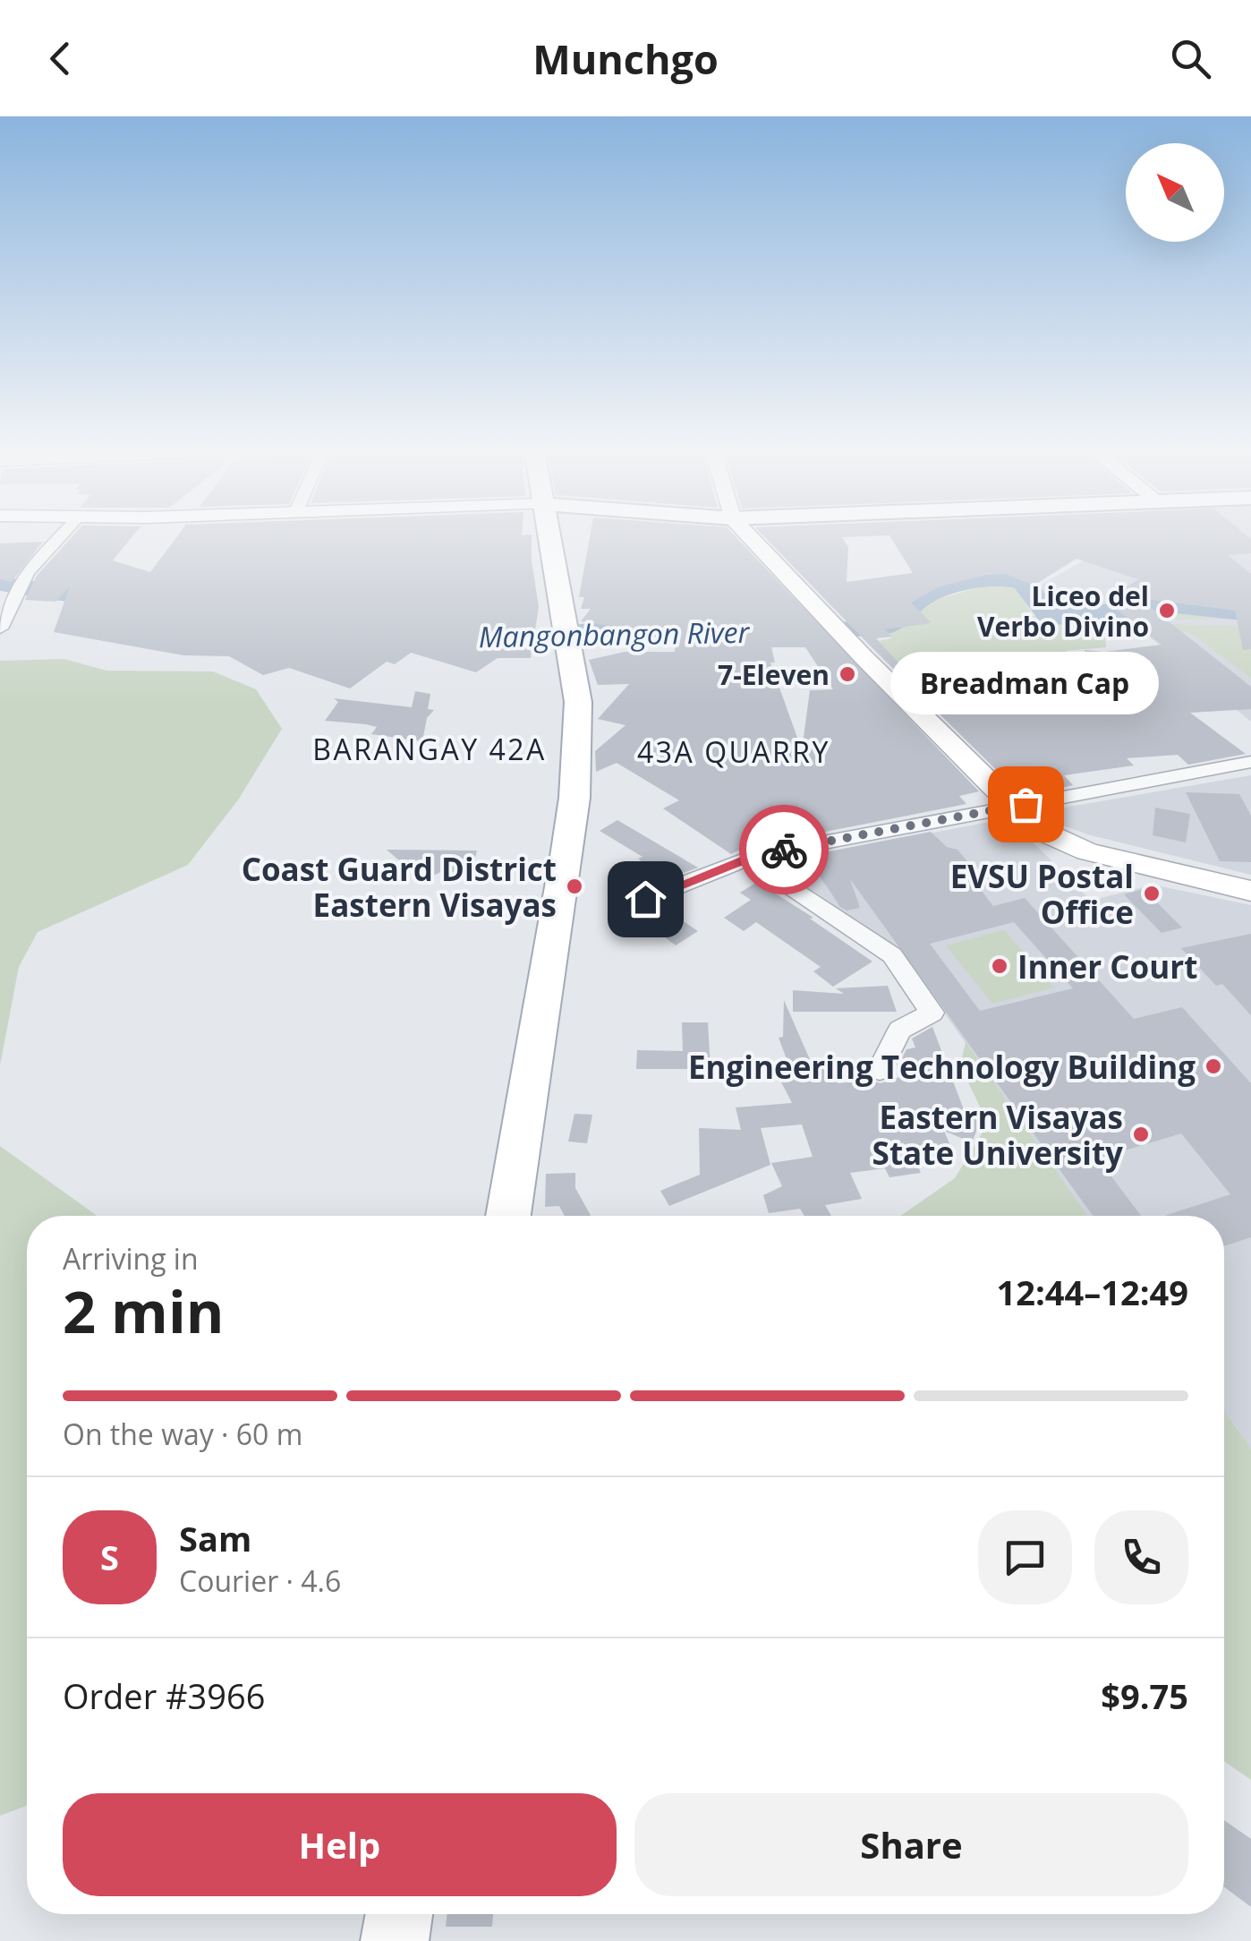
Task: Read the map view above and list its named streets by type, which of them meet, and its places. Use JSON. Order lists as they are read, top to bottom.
{
  "districts": ["BARANGAY 42A", "43A QUARRY"],
  "water": ["Mangonbangon River"],
  "places": [
    "Liceo del Verbo Divino",
    "7-Eleven",
    "Breadman Cap",
    "Coast Guard District Eastern Visayas",
    "EVSU Postal Office",
    "Inner Court",
    "Engineering Technology Building",
    "Eastern Visayas State University"
  ],
  "north": "top left",
  "page": {
    "header": "Munchgo",
    "bubble": "Breadman Cap",
    "heading": ["2 min", "Arriving in", "12:44–12:49"],
    "panel": [
      "Sam",
      "Courier · 4.6",
      "Order #3966",
      "$9.75"
    ],
    "bar": "On the way · 60 m",
    "round": "S",
    "buttons": ["Help", "Share"]
  }
}
